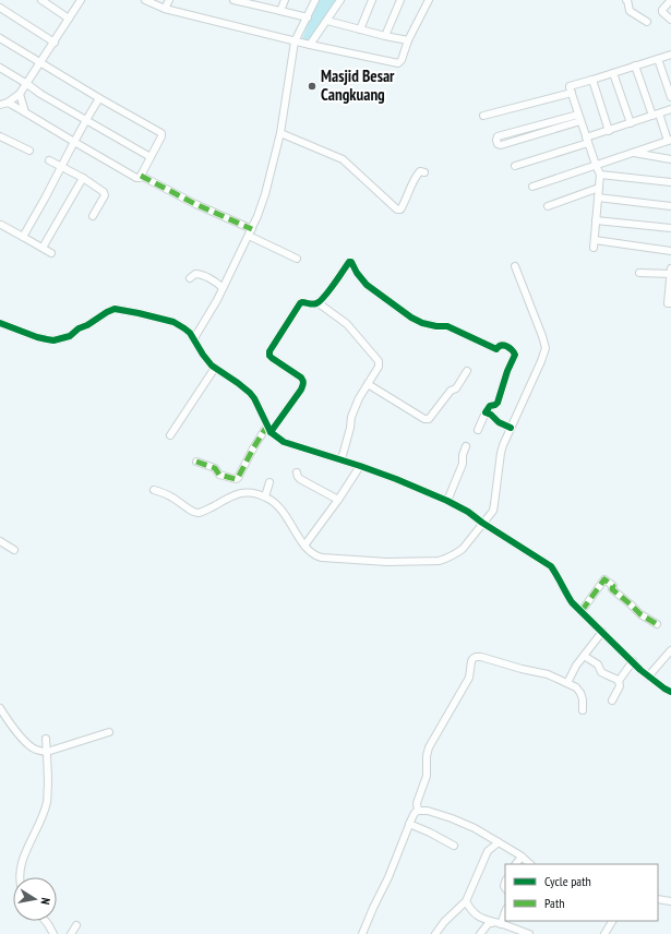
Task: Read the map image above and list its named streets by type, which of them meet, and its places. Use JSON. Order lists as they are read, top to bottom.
{
  "places": ["Masjid Besar Cangkuang"],
  "legend": ["Cycle path", "Path"],
  "north": "right"
}
